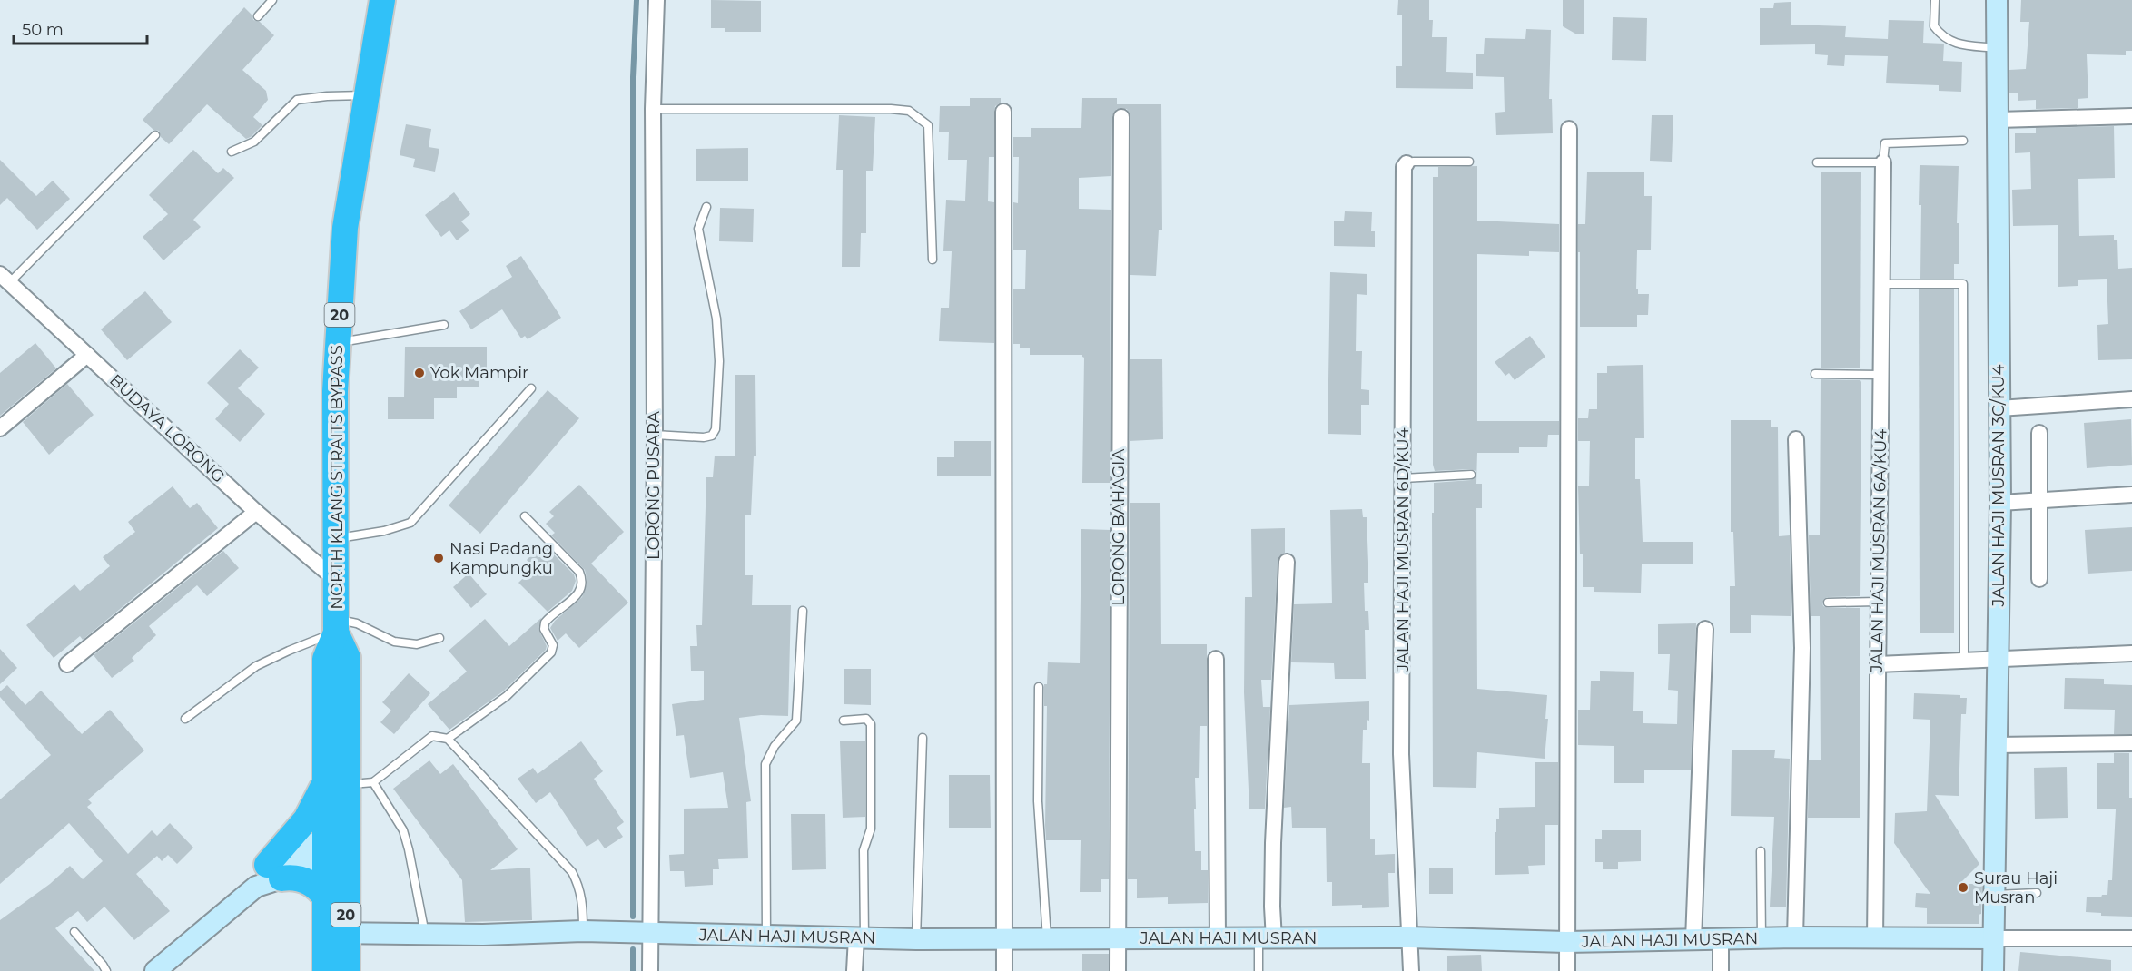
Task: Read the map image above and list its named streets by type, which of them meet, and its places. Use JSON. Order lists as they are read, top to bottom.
{
  "streets": {
    "highway": ["20", "NORTH KLANG STRAITS BYPASS"],
    "street": [
      "BUDAYA LORONG",
      "LORONG PUSARA",
      "JALAN HAJI MUSRAN 3C/KU4",
      "LORONG BAHAGIA",
      "JALAN HAJI MUSRAN 6D/KU4",
      "JALAN HAJI MUSRAN 6A/KU4",
      "JALAN HAJI MUSRAN"
    ]
  },
  "crossings": [
    ["BUDAYA LORONG", "NORTH KLANG STRAITS BYPASS"],
    ["NORTH KLANG STRAITS BYPASS", "JALAN HAJI MUSRAN"],
    ["LORONG PUSARA", "JALAN HAJI MUSRAN"],
    ["JALAN HAJI MUSRAN 3C/KU4", "JALAN HAJI MUSRAN"],
    ["LORONG BAHAGIA", "JALAN HAJI MUSRAN"],
    ["JALAN HAJI MUSRAN 6D/KU4", "JALAN HAJI MUSRAN"],
    ["JALAN HAJI MUSRAN 6A/KU4", "JALAN HAJI MUSRAN"]
  ],
  "places": ["Yok Mampir", "Nasi Padang Kampungku", "Surau Haji Musran"],
  "scale_bar": "50 m"
}
